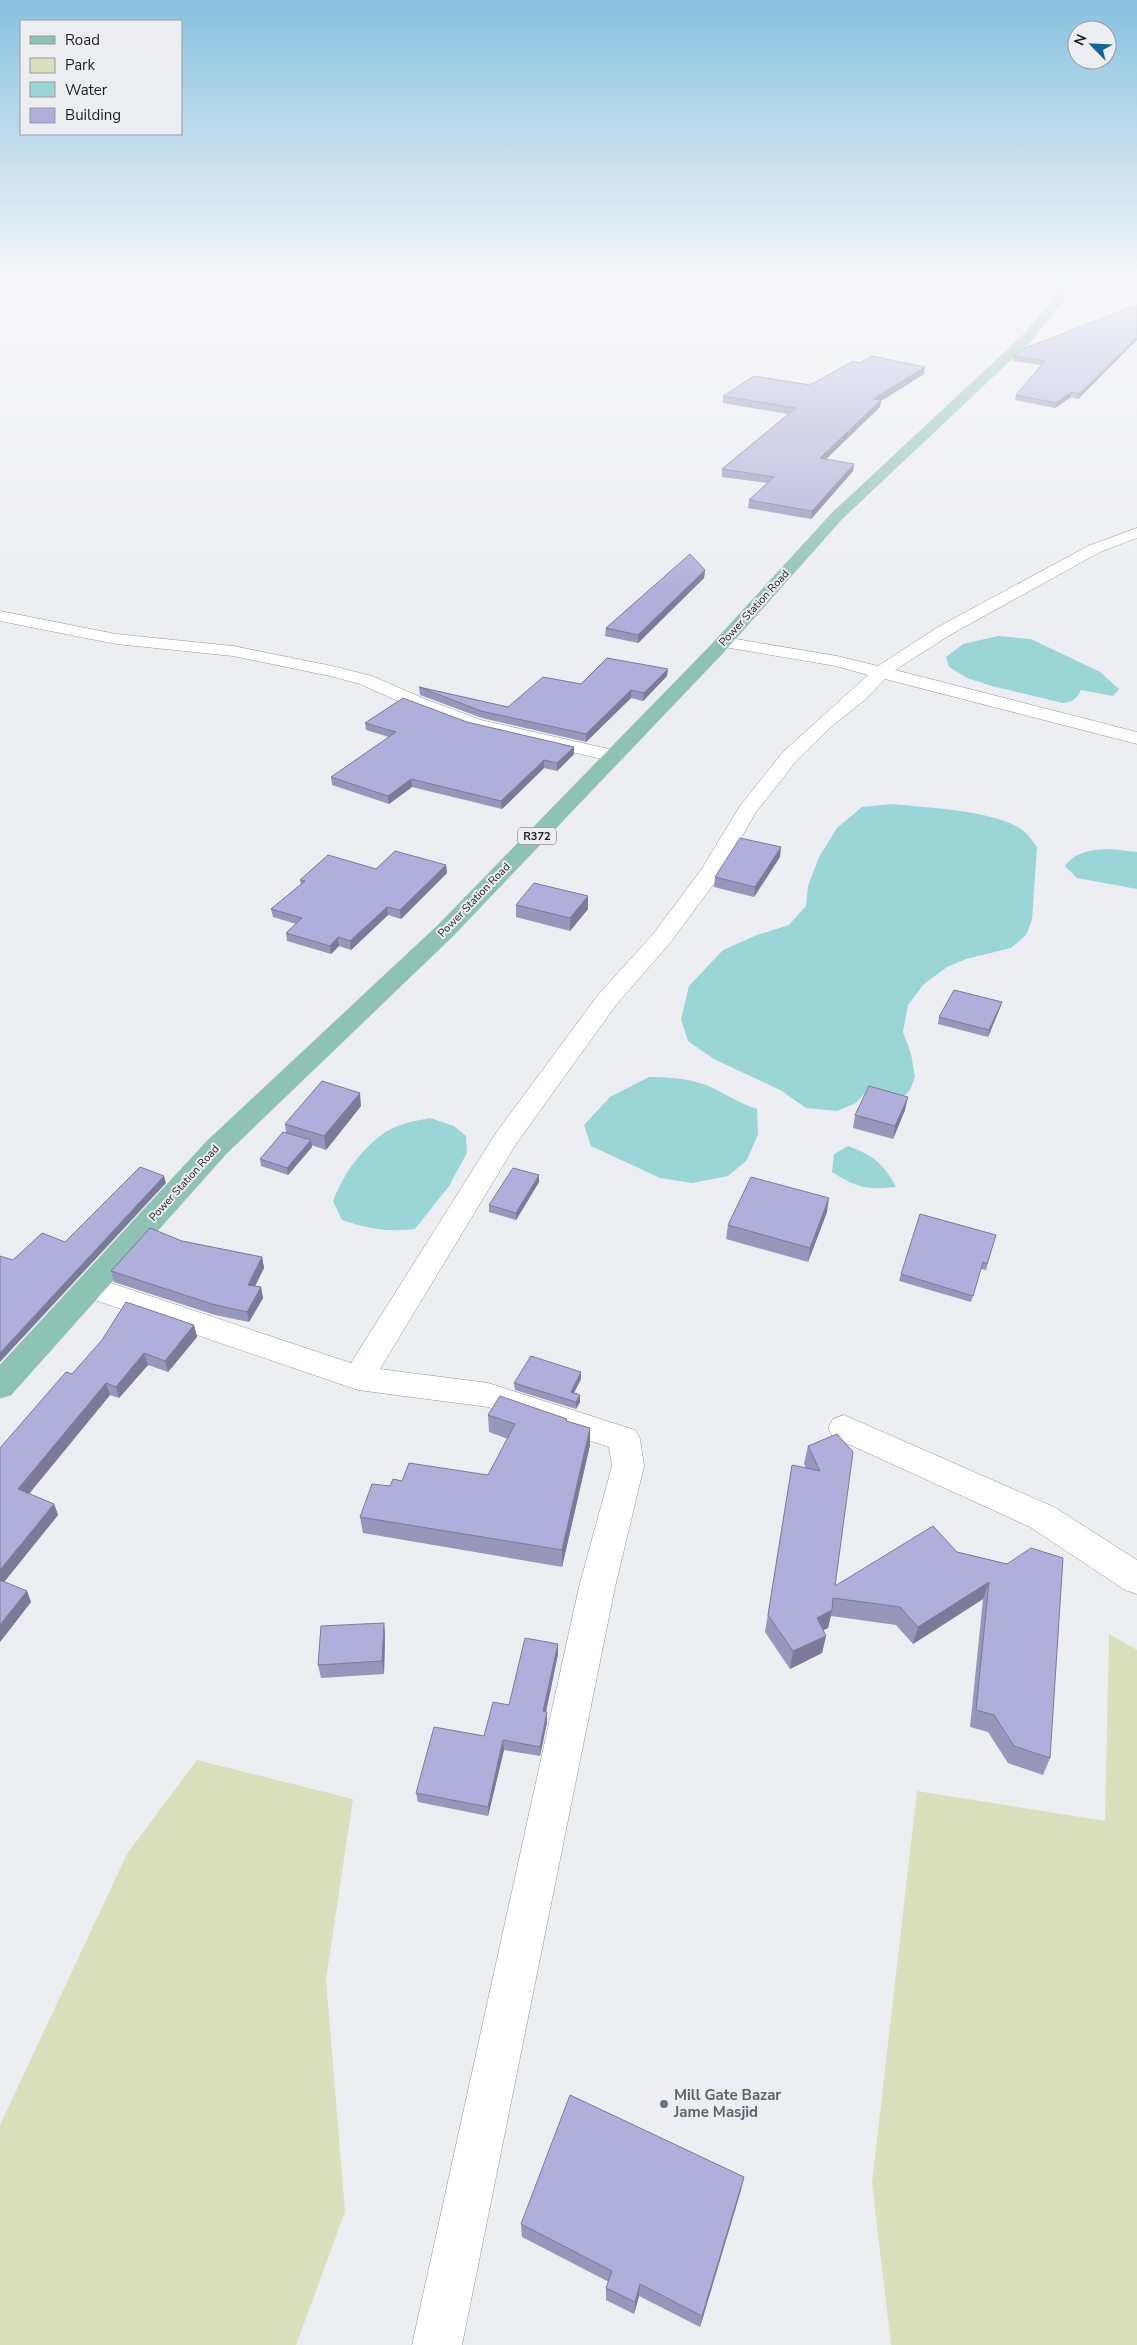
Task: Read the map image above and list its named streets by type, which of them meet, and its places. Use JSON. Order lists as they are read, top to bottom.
{
  "streets": {
    "main road": ["Power Station Road", "R372"]
  },
  "places": ["Mill Gate Bazar Jame Masjid"],
  "legend": [
    "Road",
    "Park",
    "Water",
    "Building"
  ],
  "north": "top left"
}
